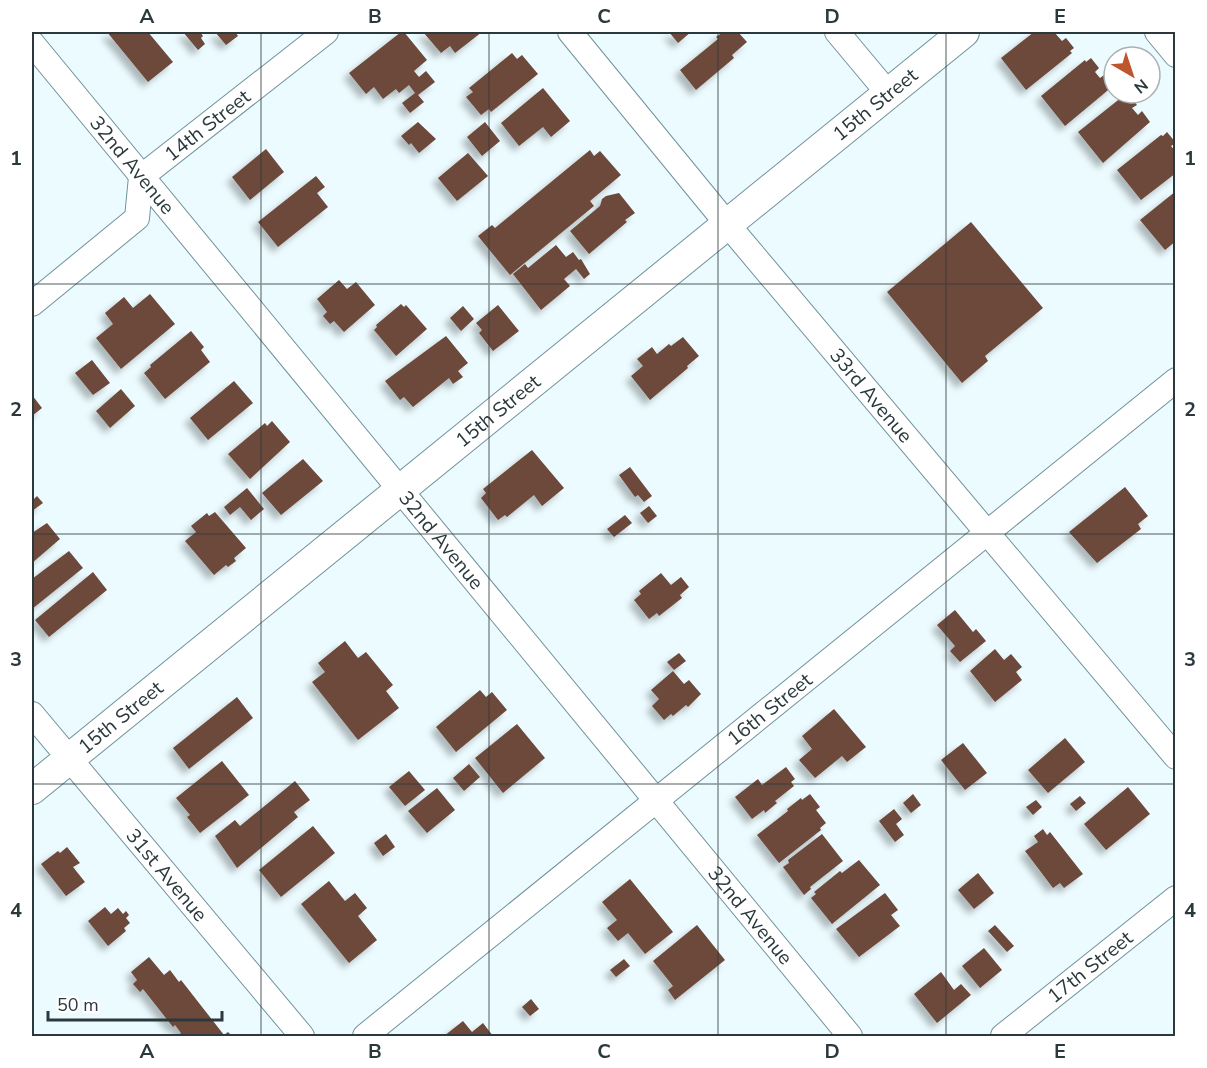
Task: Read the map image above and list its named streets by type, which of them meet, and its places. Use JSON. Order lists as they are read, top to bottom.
{
  "streets": {
    "main road": ["15th Street"],
    "street": [
      "14th Street",
      "32nd Avenue",
      "33rd Avenue",
      "16th Street",
      "31st Avenue",
      "17th Street"
    ]
  },
  "crossings": [
    ["15th Street", "32nd Avenue"],
    ["15th Street", "33rd Avenue"],
    ["15th Street", "31st Avenue"],
    ["14th Street", "32nd Avenue"],
    ["32nd Avenue", "16th Street"],
    ["33rd Avenue", "16th Street"]
  ],
  "scale_bar": "50 m",
  "north": "bottom right",
  "grid": {
    "columns": [
      "A",
      "B",
      "C",
      "D",
      "E"
    ],
    "rows": [
      "1",
      "2",
      "3",
      "4"
    ]
  }
}
